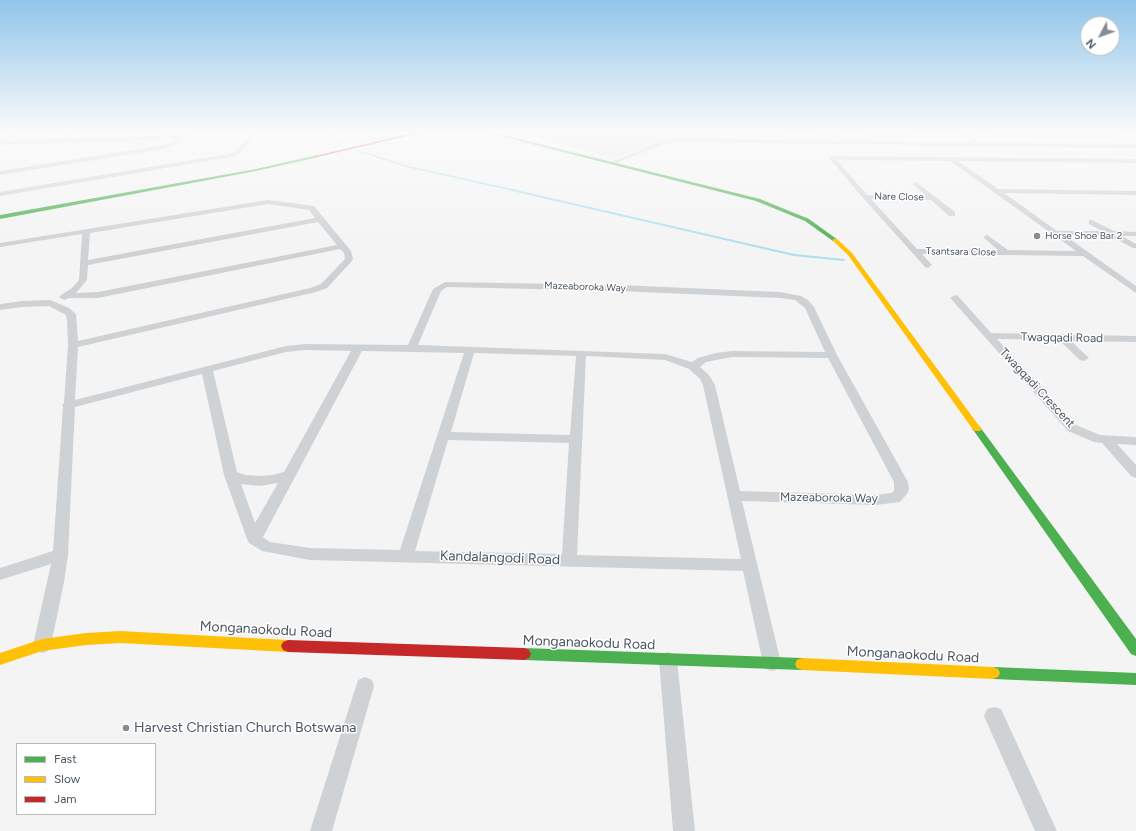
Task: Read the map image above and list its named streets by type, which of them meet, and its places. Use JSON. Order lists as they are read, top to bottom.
{
  "streets": {
    "main road": ["Monganaokodu Road"],
    "street": [
      "Nare Close",
      "Tsantsara Close",
      "Mazeaboroka Way",
      "Twagqadi Road",
      "Twagqadi Crescent",
      "Kandalangodi Road"
    ]
  },
  "crossings": [
    ["Nare Close", "Tsantsara Close"],
    ["Twagqadi Road", "Twagqadi Crescent"]
  ],
  "places": ["Horse Shoe Bar 2", "Harvest Christian Church Botswana"],
  "legend": ["Fast", "Slow", "Jam"],
  "north": "bottom left"
}
